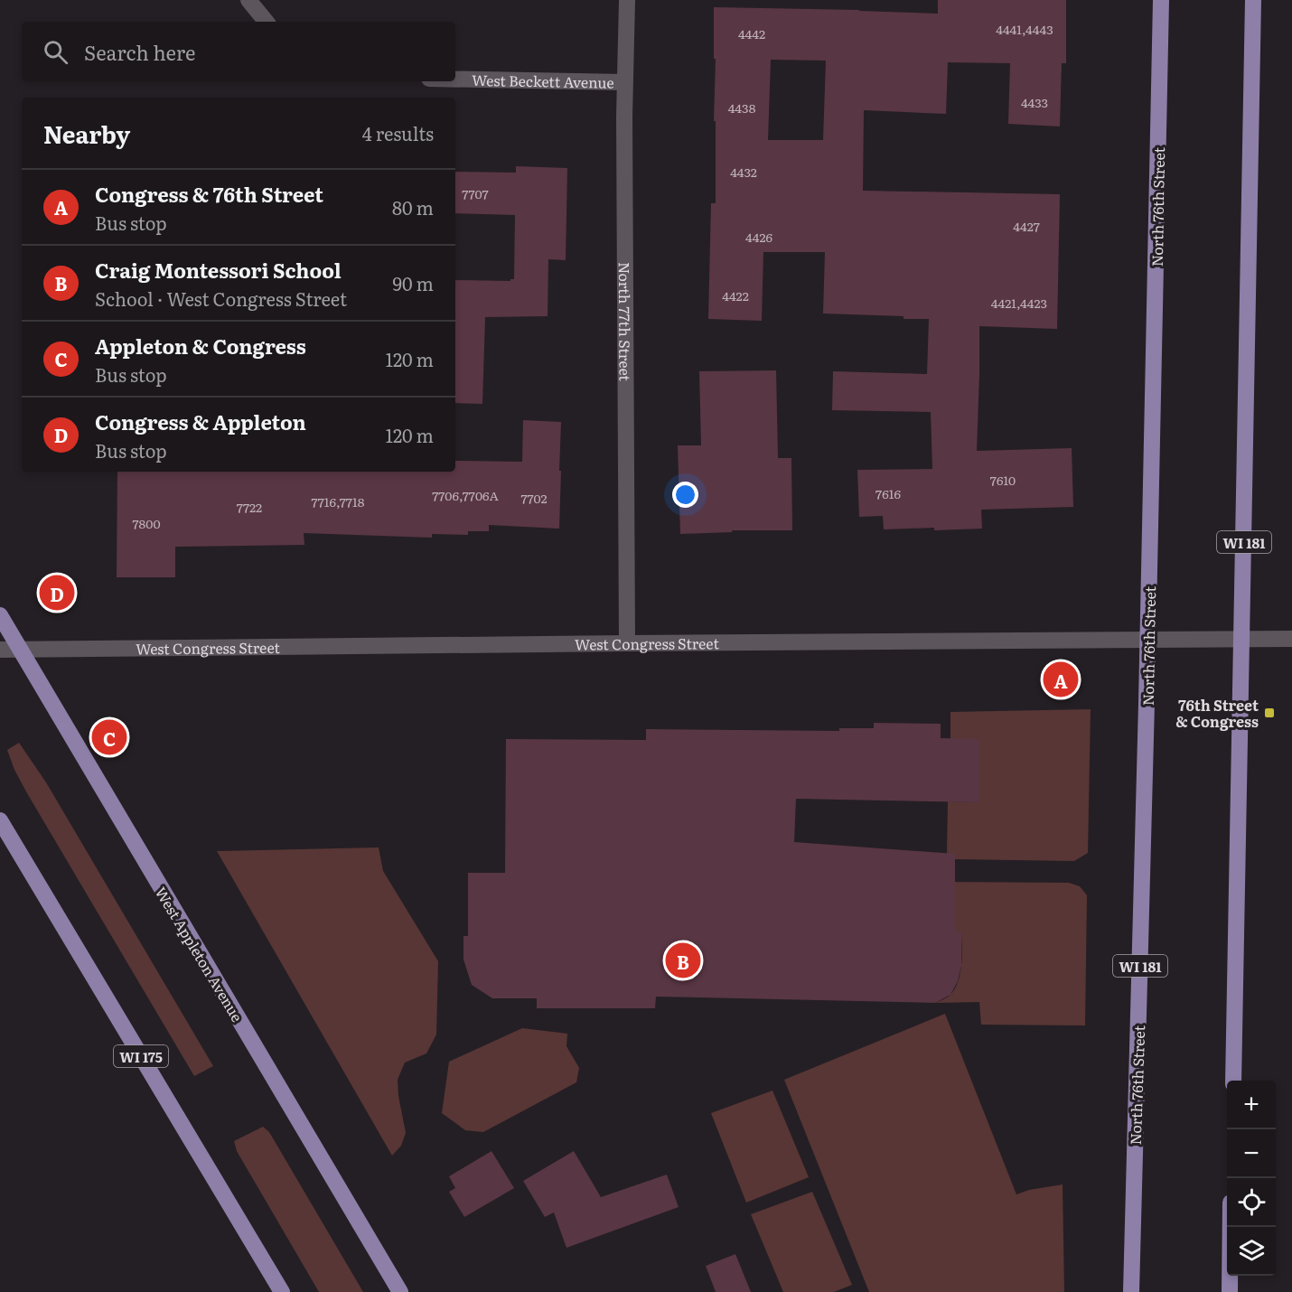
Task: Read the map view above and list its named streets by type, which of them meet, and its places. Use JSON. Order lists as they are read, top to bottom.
{
  "streets": {
    "main road": [
      "North 76th Street",
      "WI 181",
      "West Appleton Avenue",
      "WI 175"
    ],
    "street": ["West Beckett Avenue", "North 77th Street", "West Congress Street"]
  },
  "crossings": [
    ["West Beckett Avenue", "North 77th Street"],
    ["North 76th Street", "West Congress Street"],
    ["North 77th Street", "West Congress Street"],
    ["WI 181", "West Congress Street"],
    ["West Congress Street", "West Appleton Avenue"]
  ],
  "places": {
    "transit": ["76th Street & Congress"]
  },
  "house_numbers": [
    "4441,4443",
    "4442",
    "4433",
    "4438",
    "4432",
    "7707",
    "4427",
    "4426",
    "4422",
    "4421,4423",
    "7610",
    "7616",
    "7706,7706A",
    "7702",
    "7716,7718",
    "7722",
    "7800"
  ],
  "page": {
    "search": "Search here",
    "heading": ["Nearby", "4 results"],
    "list": [
      {
        "mark": "A",
        "name": "Congress & 76th Street",
        "note": "Bus stop",
        "value": "80 m"
      },
      {
        "mark": "B",
        "name": "Craig Montessori School",
        "note": "School · West Congress Street",
        "value": "90 m"
      },
      {
        "mark": "C",
        "name": "Appleton & Congress",
        "note": "Bus stop",
        "value": "120 m"
      },
      {
        "mark": "D",
        "name": "Congress & Appleton",
        "note": "Bus stop",
        "value": "120 m"
      }
    ],
    "pins": [
      "D",
      "A",
      "C",
      "B"
    ],
    "map_buttons": ["+", "−"]
  }
}
